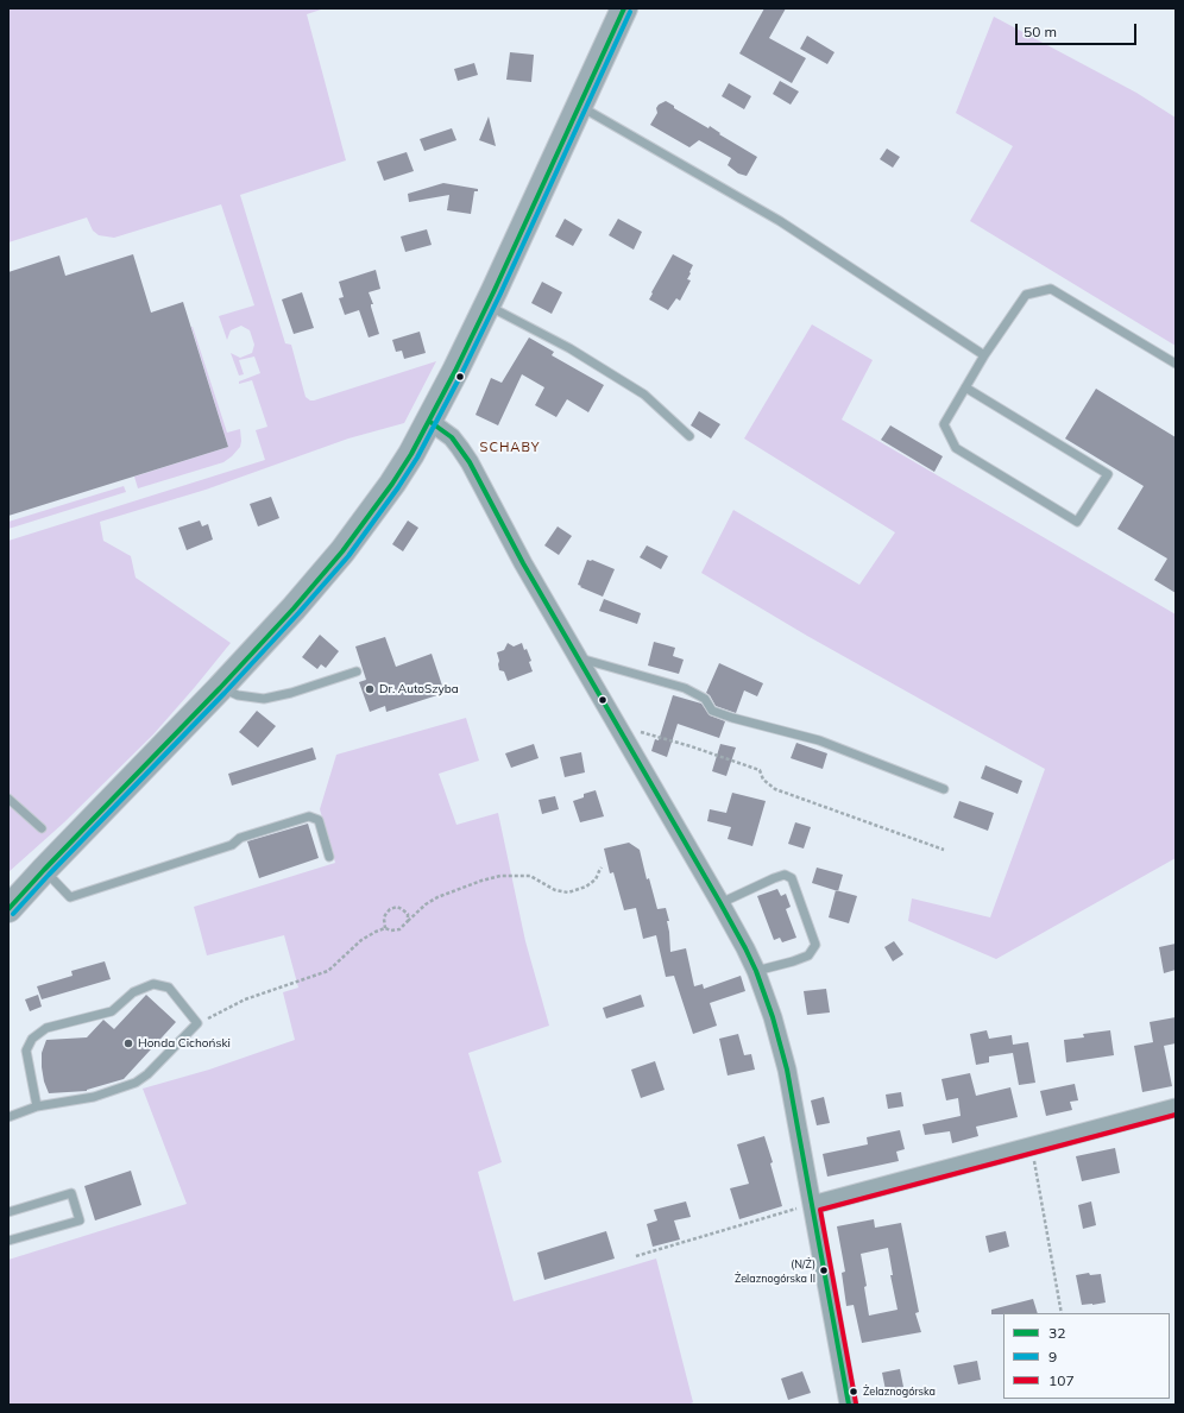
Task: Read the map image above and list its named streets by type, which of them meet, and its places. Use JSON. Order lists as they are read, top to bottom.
{
  "districts": ["SCHABY"],
  "places": [
    "Dr. AutoSzyba",
    "Honda Cichoński",
    "(N/Ż) Żelaznogórska II",
    "Żelaznogórska"
  ],
  "lines": ["transit line 32", "transit line 9", "transit line 107"],
  "legend": ["32", "9", "107"],
  "scale_bar": "50 m"
}
